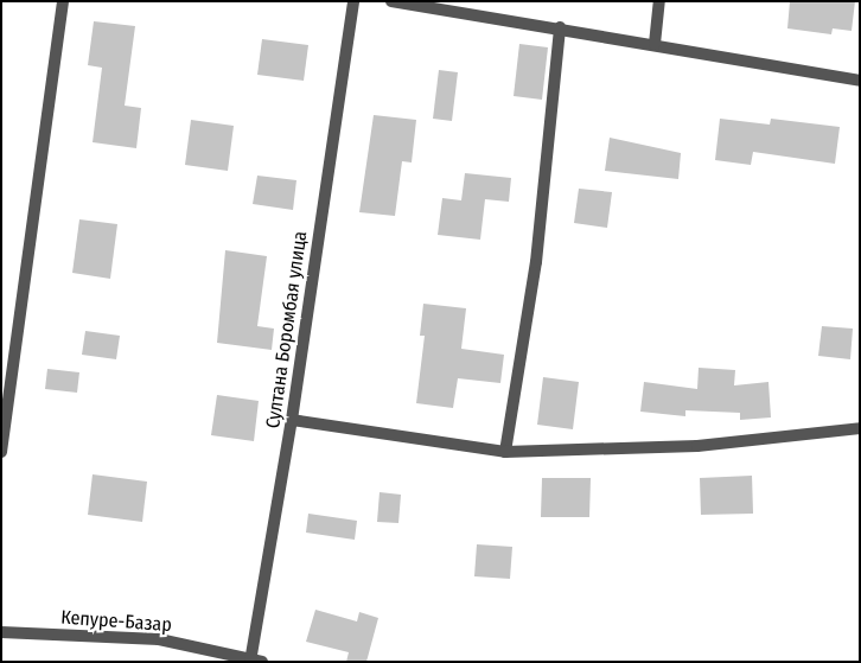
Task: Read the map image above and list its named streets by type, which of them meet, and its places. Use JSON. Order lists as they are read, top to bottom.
{
  "streets": {
    "street": ["Султана Боромбая улица", "Кепуре-Базар"]
  },
  "crossings": [
    ["Султана Боромбая улица", "Кепуре-Базар"]
  ]
}
